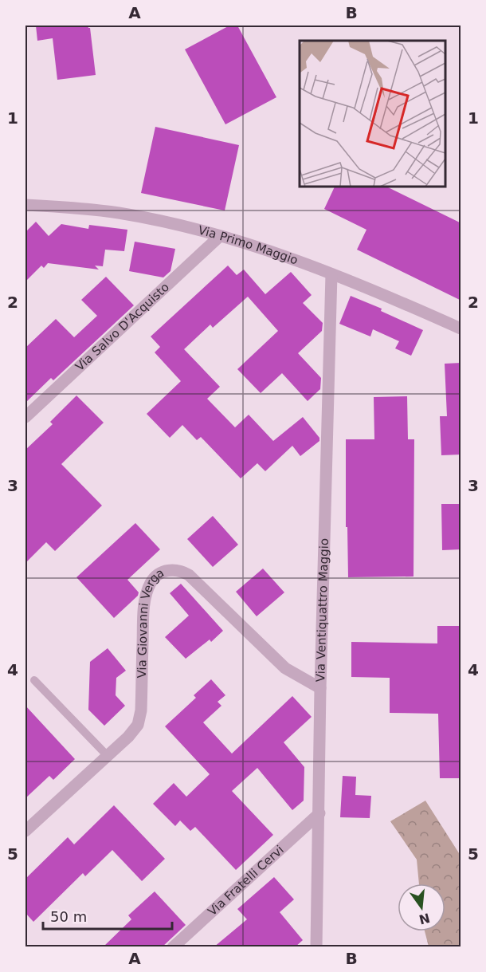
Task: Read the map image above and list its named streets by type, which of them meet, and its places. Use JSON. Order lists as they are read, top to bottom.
{
  "streets": {
    "street": [
      "Via Primo Maggio",
      "Via Salvo D'Acquisto",
      "Via Ventiquattro Maggio",
      "Via Giovanni Verga",
      "Via Fratelli Cervi"
    ]
  },
  "crossings": [
    ["Via Primo Maggio", "Via Salvo D'Acquisto"],
    ["Via Primo Maggio", "Via Ventiquattro Maggio"],
    ["Via Ventiquattro Maggio", "Via Giovanni Verga"],
    ["Via Ventiquattro Maggio", "Via Fratelli Cervi"]
  ],
  "scale_bar": "50 m",
  "north": "bottom",
  "grid": {
    "columns": ["A", "B"],
    "rows": [
      "1",
      "2",
      "3",
      "4",
      "5"
    ]
  }
}
